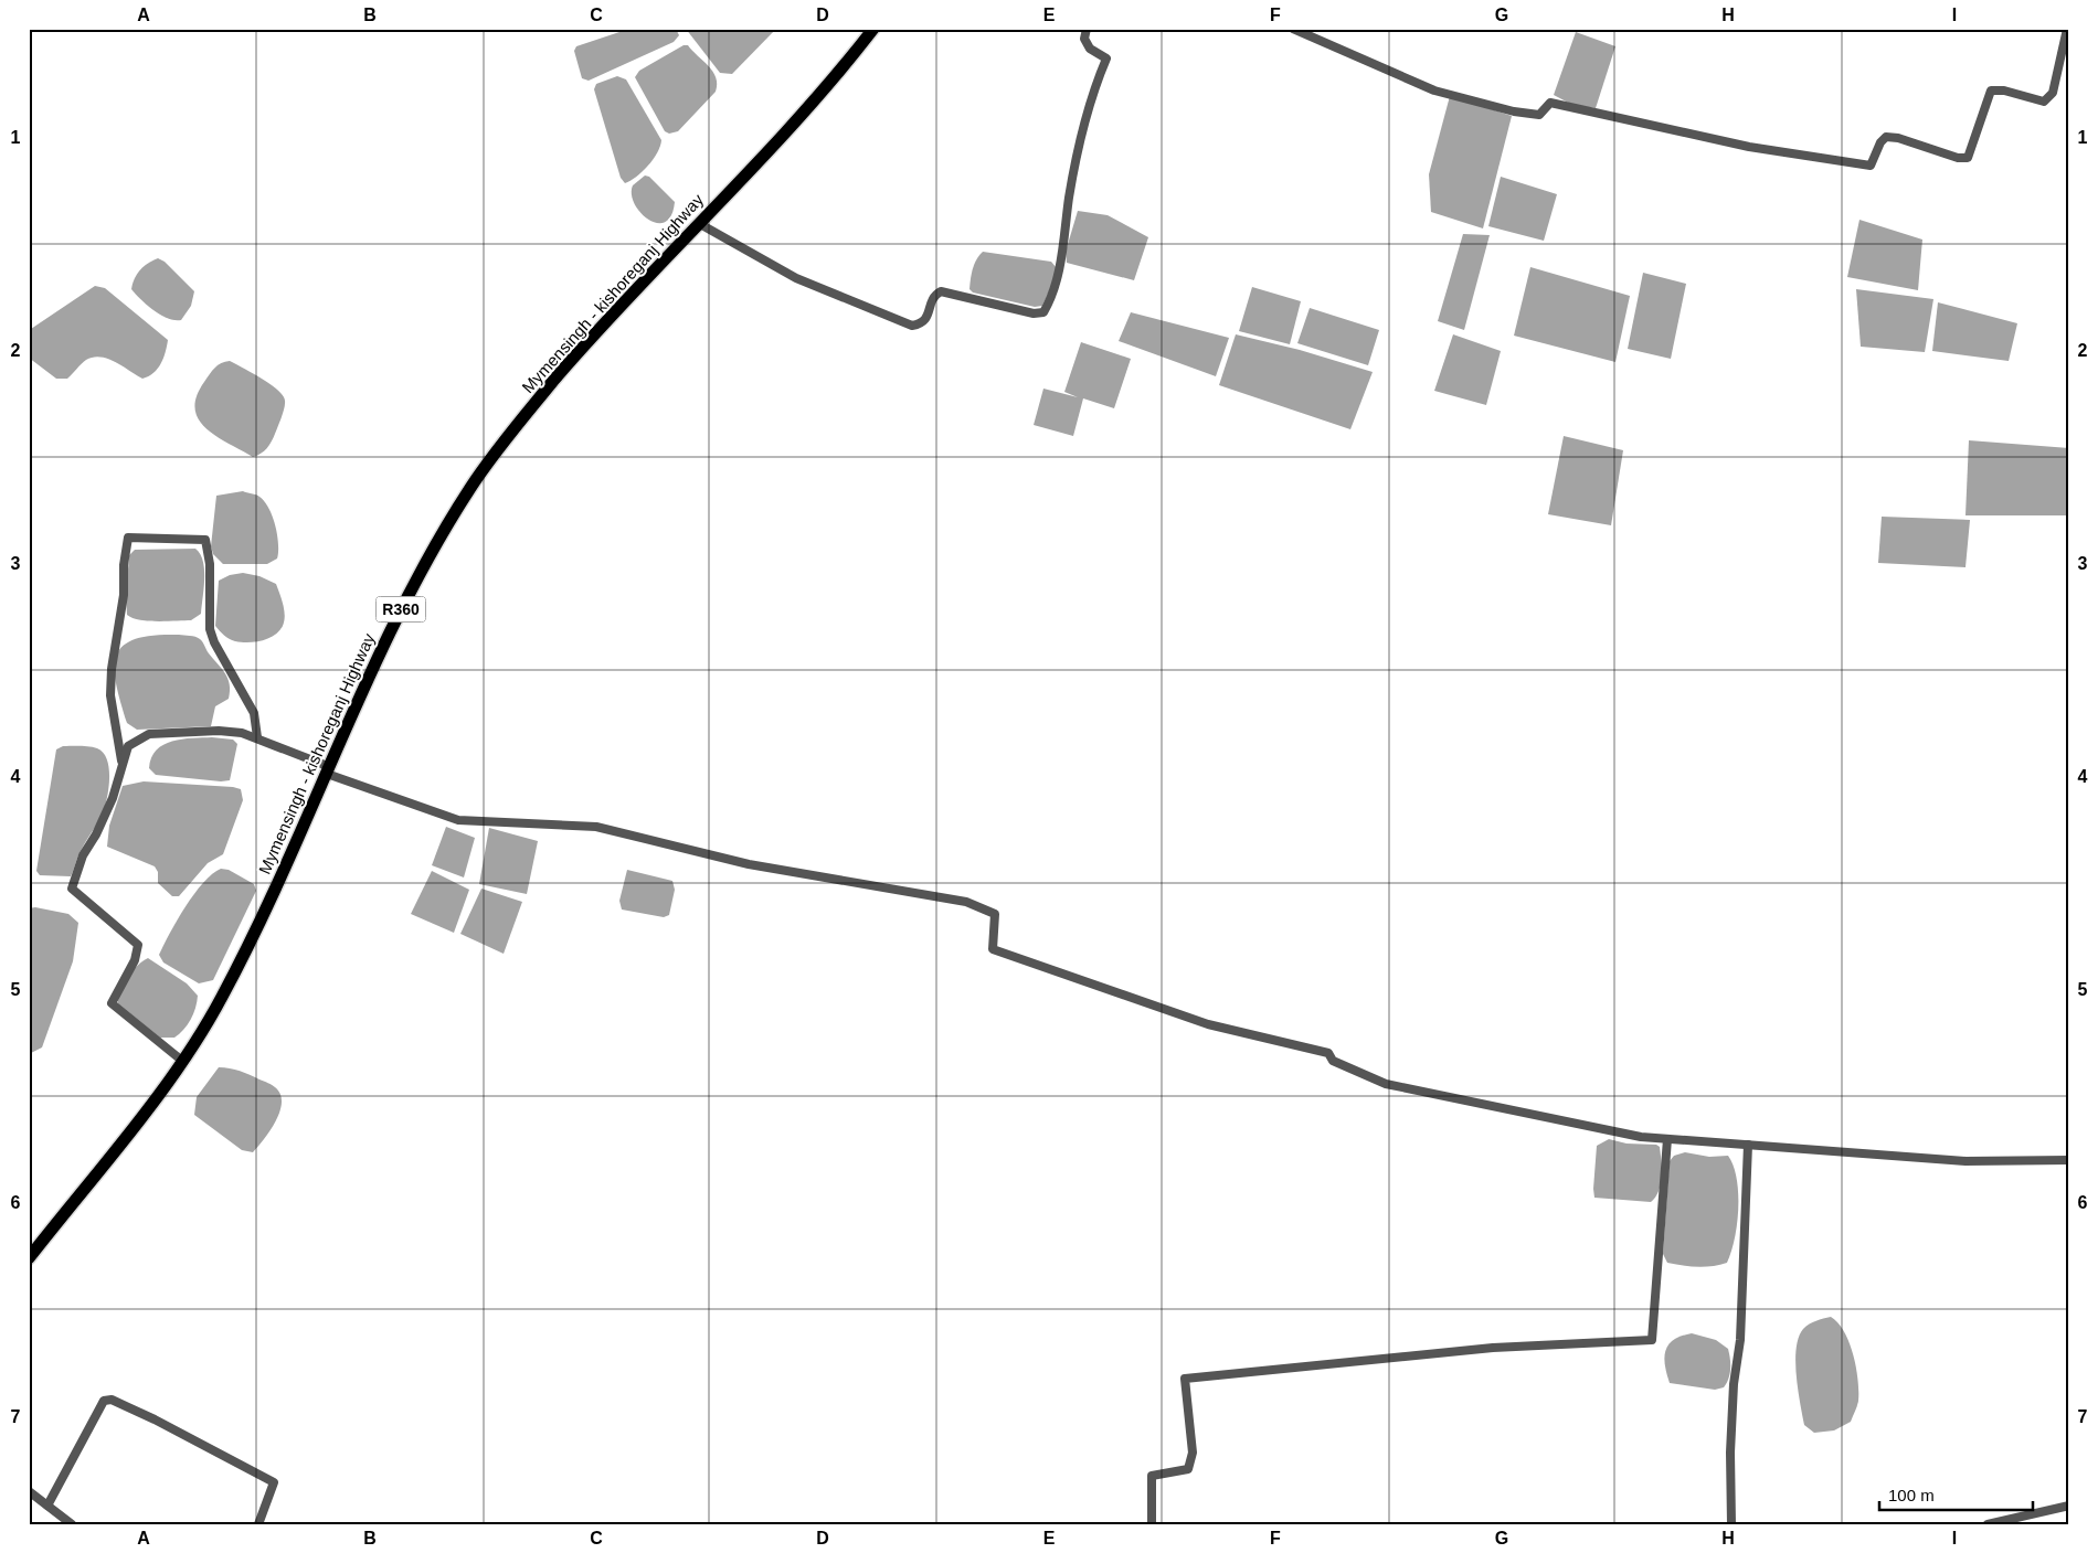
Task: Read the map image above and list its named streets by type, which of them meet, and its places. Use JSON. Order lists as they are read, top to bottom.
{
  "streets": {
    "main road": ["Mymensingh - kishoreganj Highway", "R360"]
  },
  "scale_bar": "100 m",
  "grid": {
    "columns": [
      "A",
      "B",
      "C",
      "D",
      "E",
      "F",
      "G",
      "H",
      "I"
    ],
    "rows": [
      "1",
      "2",
      "3",
      "4",
      "5",
      "6",
      "7"
    ]
  }
}
